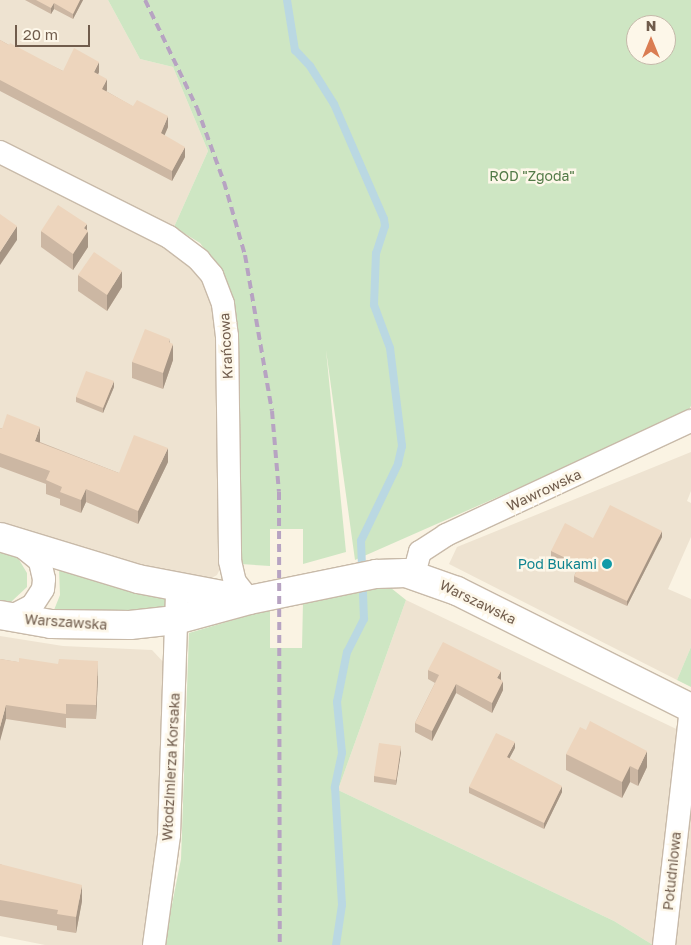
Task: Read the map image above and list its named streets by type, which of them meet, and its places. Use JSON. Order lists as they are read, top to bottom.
{
  "streets": {
    "street": [
      "Krańcowa",
      "Wawrowska",
      "Warszawska",
      "Włodzimierza Korsaka",
      "Południowa"
    ]
  },
  "crossings": [
    ["Krańcowa", "Warszawska"],
    ["Wawrowska", "Warszawska"],
    ["Warszawska", "Włodzimierza Korsaka"],
    ["Warszawska", "Południowa"]
  ],
  "parks": ["ROD \"Zgoda\""],
  "places": ["Pod Bukami"],
  "scale_bar": "20 m",
  "north": "top"
}
